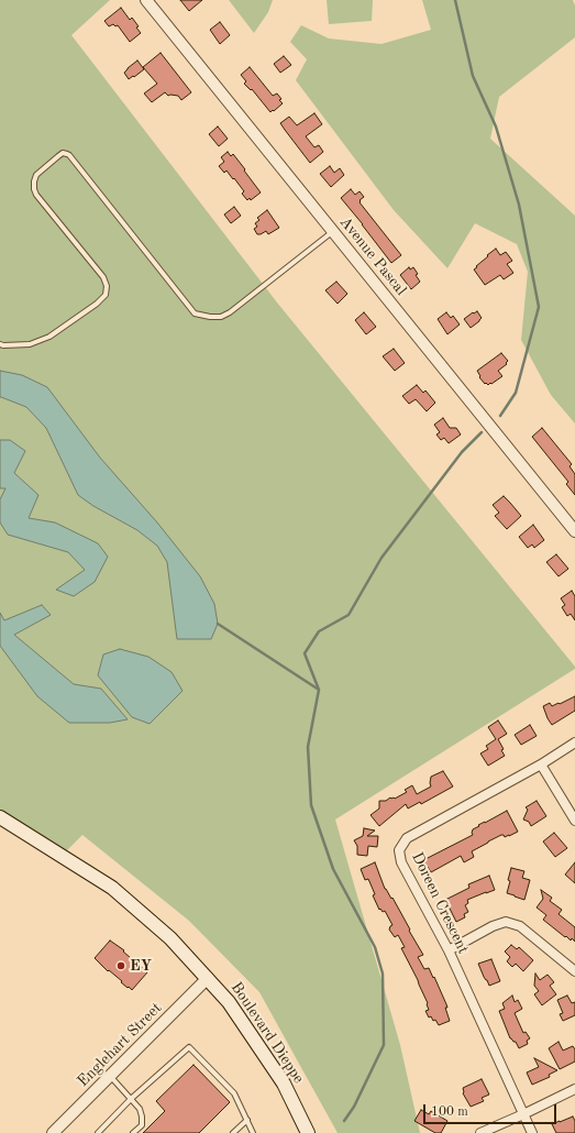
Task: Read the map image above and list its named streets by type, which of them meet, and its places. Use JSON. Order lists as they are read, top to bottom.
{
  "streets": {
    "main road": ["Boulevard Dieppe"],
    "street": ["Avenue Pascal", "Doreen Crescent", "Englehart Street"]
  },
  "crossings": [
    ["Boulevard Dieppe", "Englehart Street"]
  ],
  "places": ["EY"],
  "scale_bar": "100 m"
}
